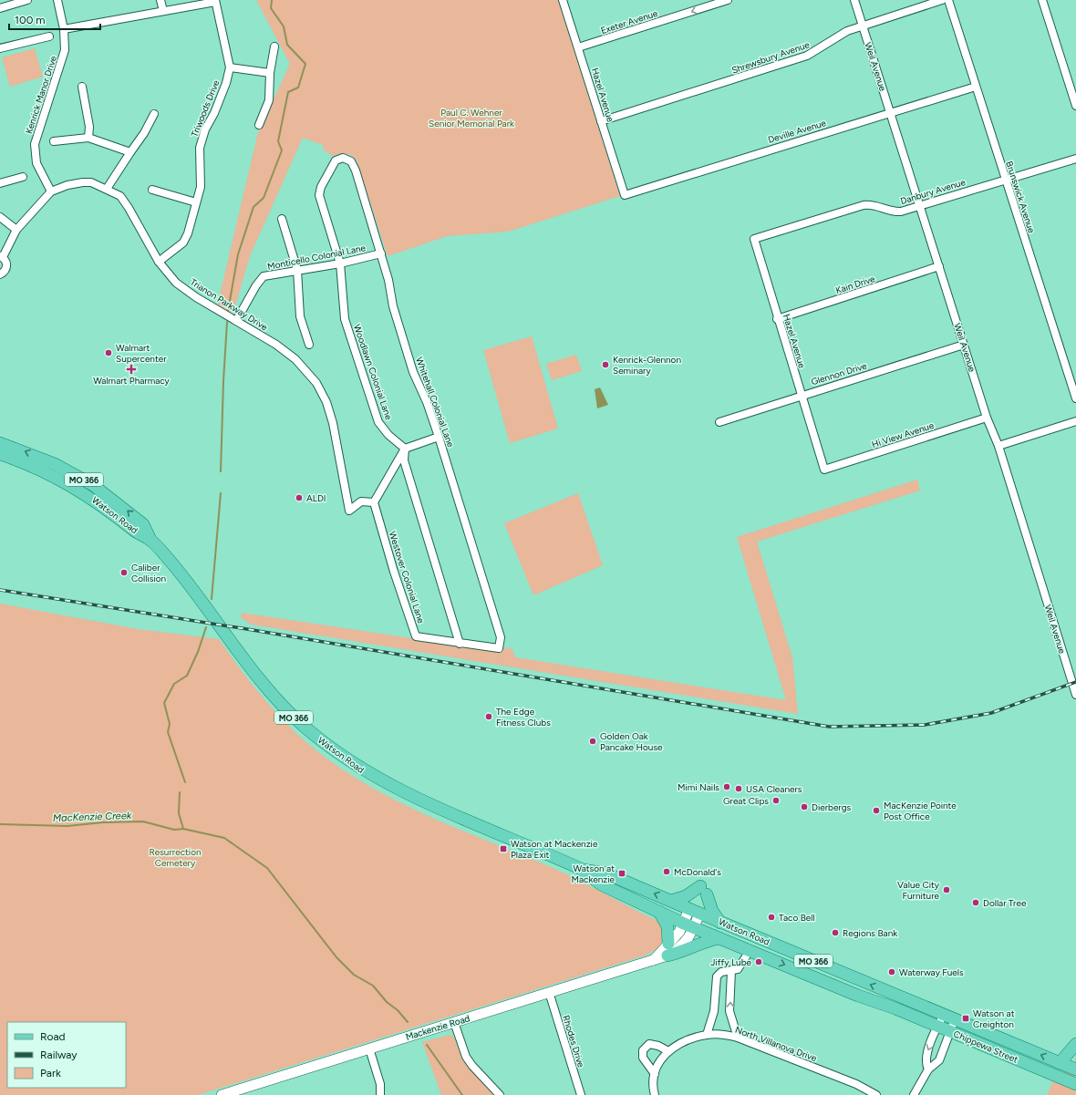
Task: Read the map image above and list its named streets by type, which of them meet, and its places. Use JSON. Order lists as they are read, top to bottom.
{
  "streets": {
    "main road": [
      "MO 366",
      "Watson Road",
      "Mackenzie Road",
      "Chippewa Street"
    ],
    "street": [
      "Exeter Avenue",
      "Shrewsbury Avenue",
      "Weil Avenue",
      "Kenrick Manor Drive",
      "Hazel Avenue",
      "Triwoods Drive",
      "Deville Avenue",
      "Danbury Avenue",
      "Brunswick Avenue",
      "Monticello Colonial Lane",
      "Kain Drive",
      "Trianon Parkway Drive",
      "Woodlawn Colonial Lane",
      "Glennon Drive",
      "Whitehall Colonial Lane",
      "Hi View Avenue",
      "Westover Colonial Lane",
      "Rhodes Drive",
      "North Villanova Drive"
    ]
  },
  "crossings": [
    ["Exeter Avenue", "Hazel Avenue"],
    ["Shrewsbury Avenue", "Weil Avenue"],
    ["Shrewsbury Avenue", "Hazel Avenue"],
    ["Weil Avenue", "Deville Avenue"],
    ["Weil Avenue", "Danbury Avenue"],
    ["Weil Avenue", "Kain Drive"],
    ["Weil Avenue", "Glennon Drive"],
    ["Weil Avenue", "Hi View Avenue"],
    ["Kenrick Manor Drive", "Trianon Parkway Drive"],
    ["Hazel Avenue", "Deville Avenue"],
    ["Hazel Avenue", "Danbury Avenue"],
    ["Hazel Avenue", "Kain Drive"],
    ["Hazel Avenue", "Glennon Drive"],
    ["Hazel Avenue", "Hi View Avenue"],
    ["Triwoods Drive", "Trianon Parkway Drive"],
    ["Deville Avenue", "Brunswick Avenue"],
    ["Danbury Avenue", "Brunswick Avenue"],
    ["Monticello Colonial Lane", "Trianon Parkway Drive"],
    ["Monticello Colonial Lane", "Woodlawn Colonial Lane"],
    ["Monticello Colonial Lane", "Whitehall Colonial Lane"],
    ["Trianon Parkway Drive", "Westover Colonial Lane"],
    ["Woodlawn Colonial Lane", "Whitehall Colonial Lane"],
    ["Whitehall Colonial Lane", "Westover Colonial Lane"],
    ["Watson Road", "Mackenzie Road"],
    ["Watson Road", "Chippewa Street"],
    ["Mackenzie Road", "Rhodes Drive"]
  ],
  "one_way": ["Exeter Avenue"],
  "water": ["MacKenzie Creek"],
  "parks": ["Paul C. Wehner Senior Memorial Park", "Resurrection Cemetery"],
  "places": {
    "other": [
      "Walmart Supercenter",
      "Kenrick-Glennon Seminary",
      "ALDI",
      "Caliber Collision",
      "The Edge Fitness Clubs",
      "Golden Oak Pancake House",
      "Mimi Nails",
      "USA Cleaners",
      "Great Clips",
      "Dierbergs",
      "MacKenzie Pointe Post Office",
      "McDonald's",
      "Value City Furniture",
      "Dollar Tree",
      "Taco Bell",
      "Regions Bank",
      "Jiffy Lube",
      "Waterway Fuels"
    ],
    "health": ["Walmart Pharmacy"],
    "transit": ["Watson at Mackenzie Plaza Exit", "Watson at Mackenzie", "Watson at Creighton"]
  },
  "legend": ["Road", "Railway", "Park"],
  "scale_bar": "100 m"
}
